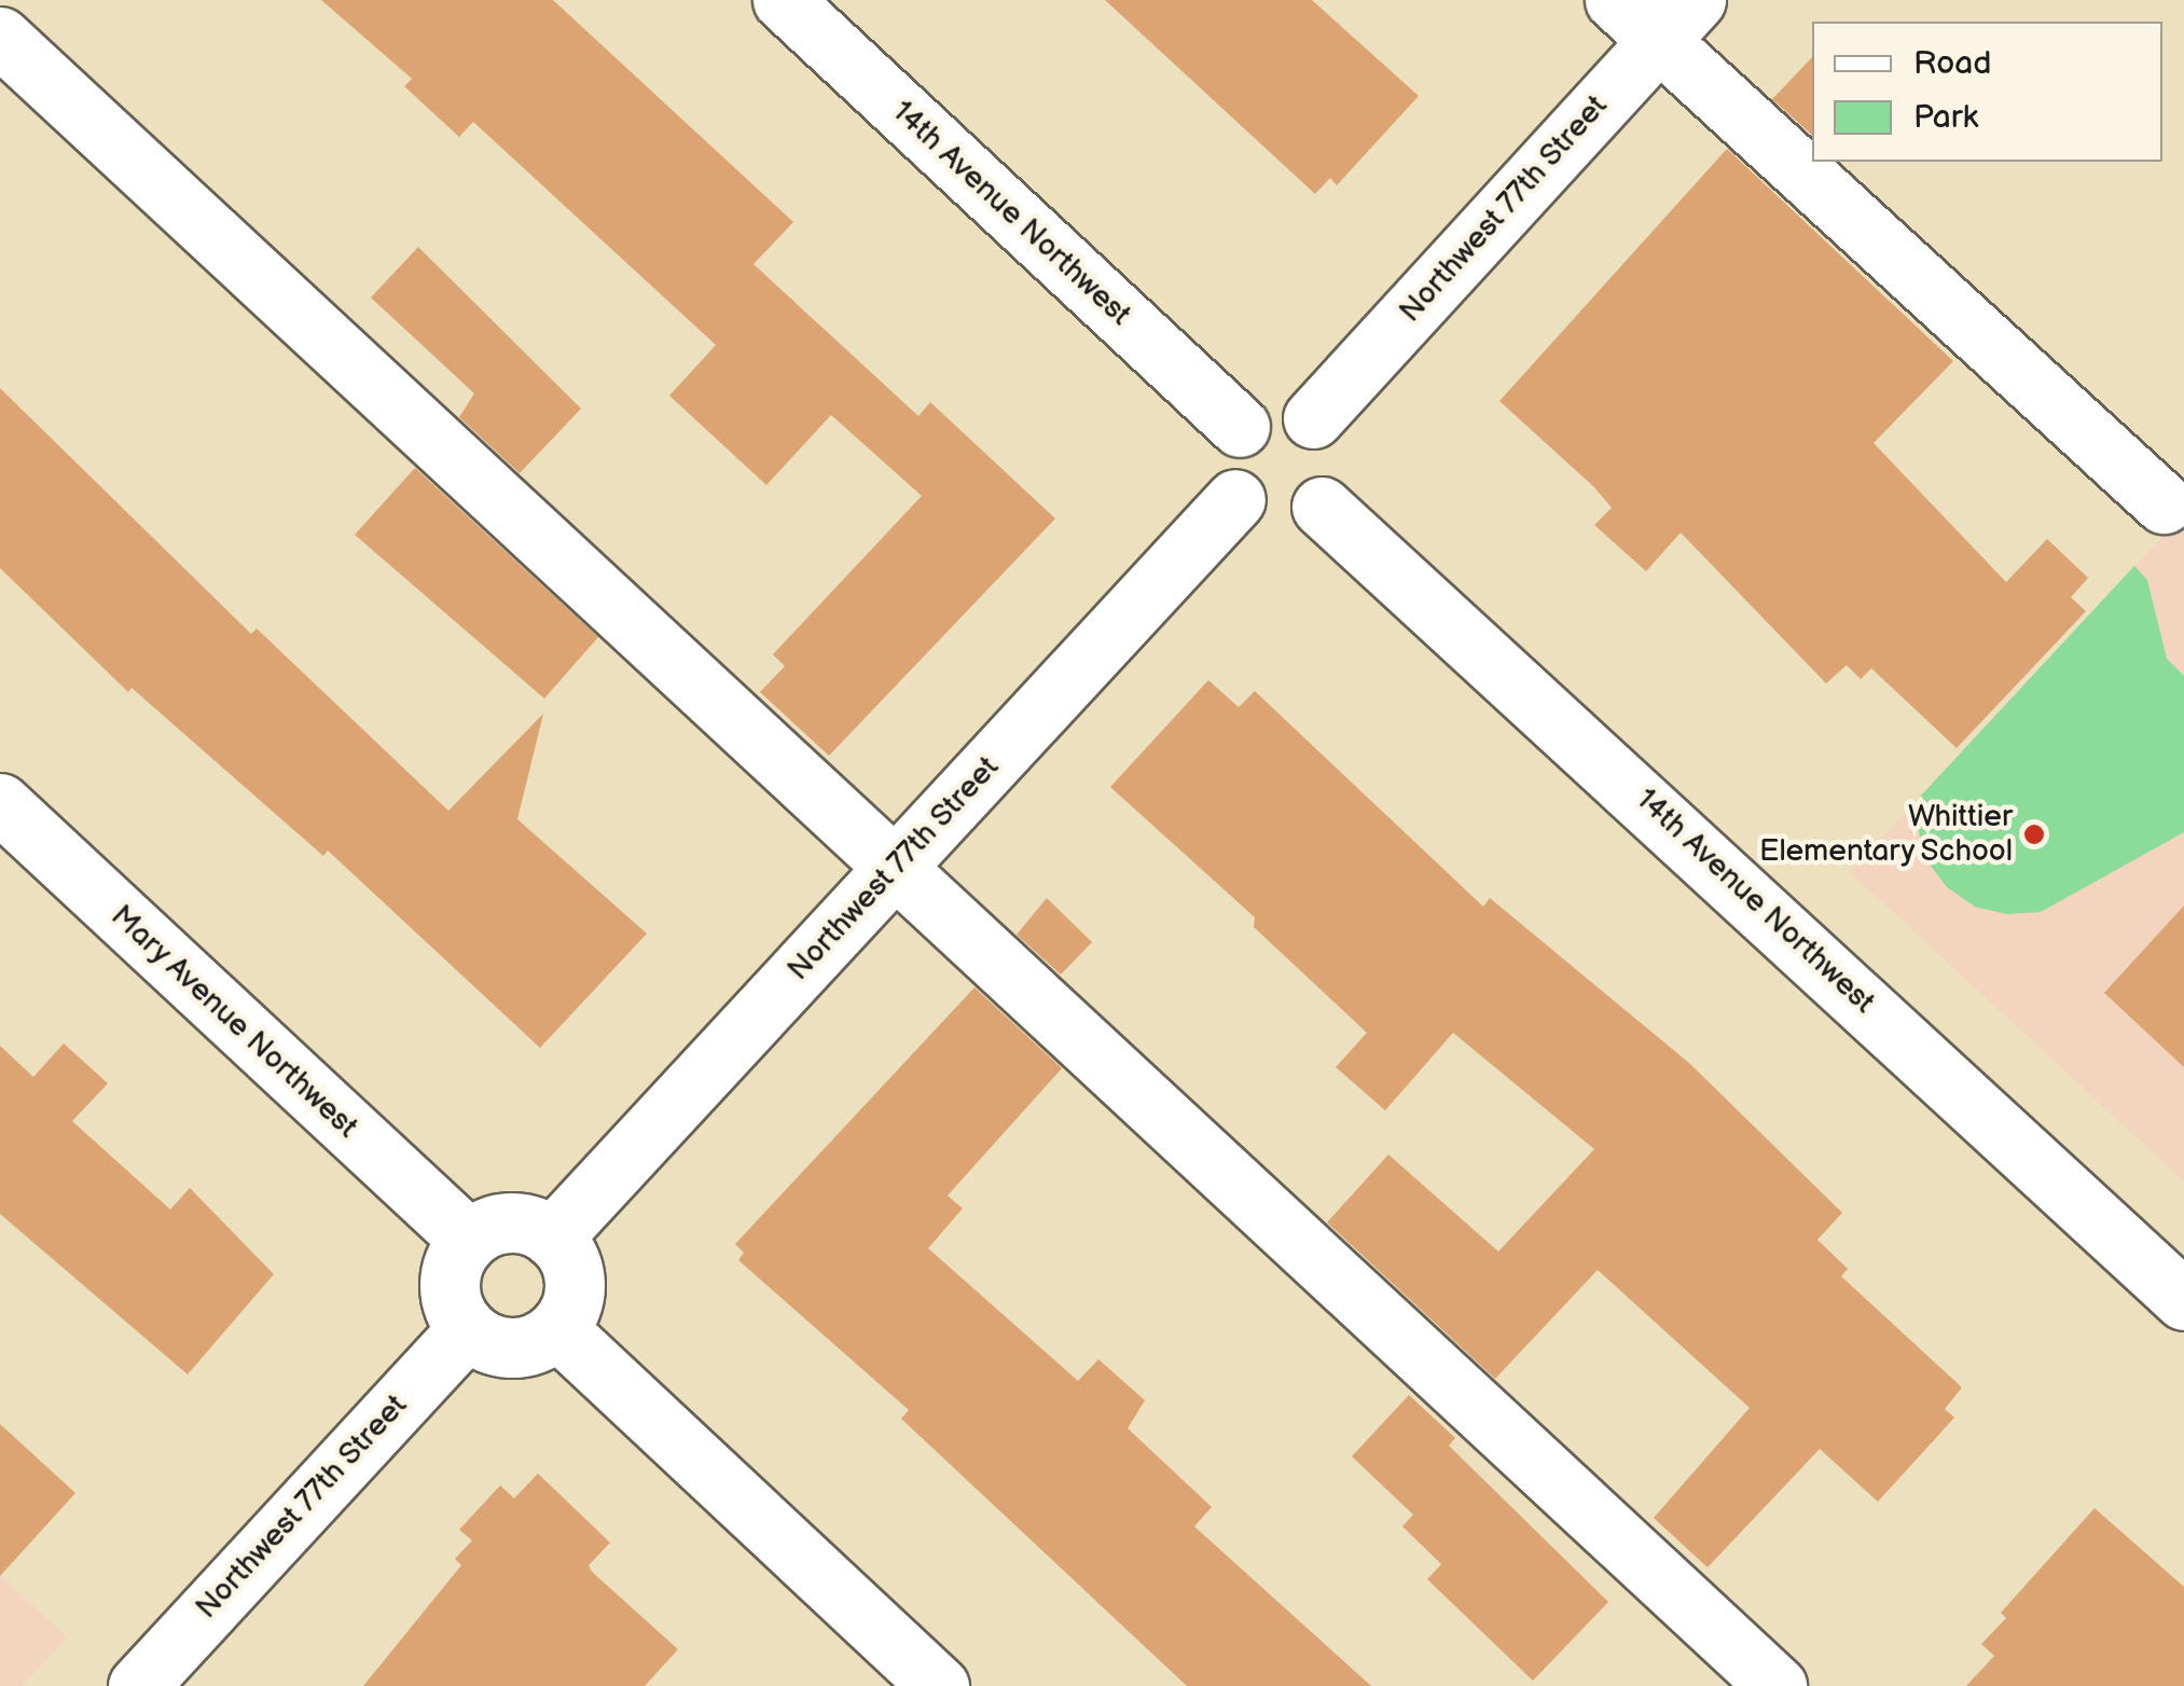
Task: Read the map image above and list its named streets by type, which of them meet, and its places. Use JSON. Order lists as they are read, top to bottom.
{
  "streets": {
    "street": ["Northwest 77th Street", "14th Avenue Northwest", "Mary Avenue Northwest"]
  },
  "crossings": [
    ["Northwest 77th Street", "14th Avenue Northwest"],
    ["Northwest 77th Street", "Mary Avenue Northwest"]
  ],
  "places": ["Whittier Elementary School"],
  "legend": ["Road", "Park"]
}
